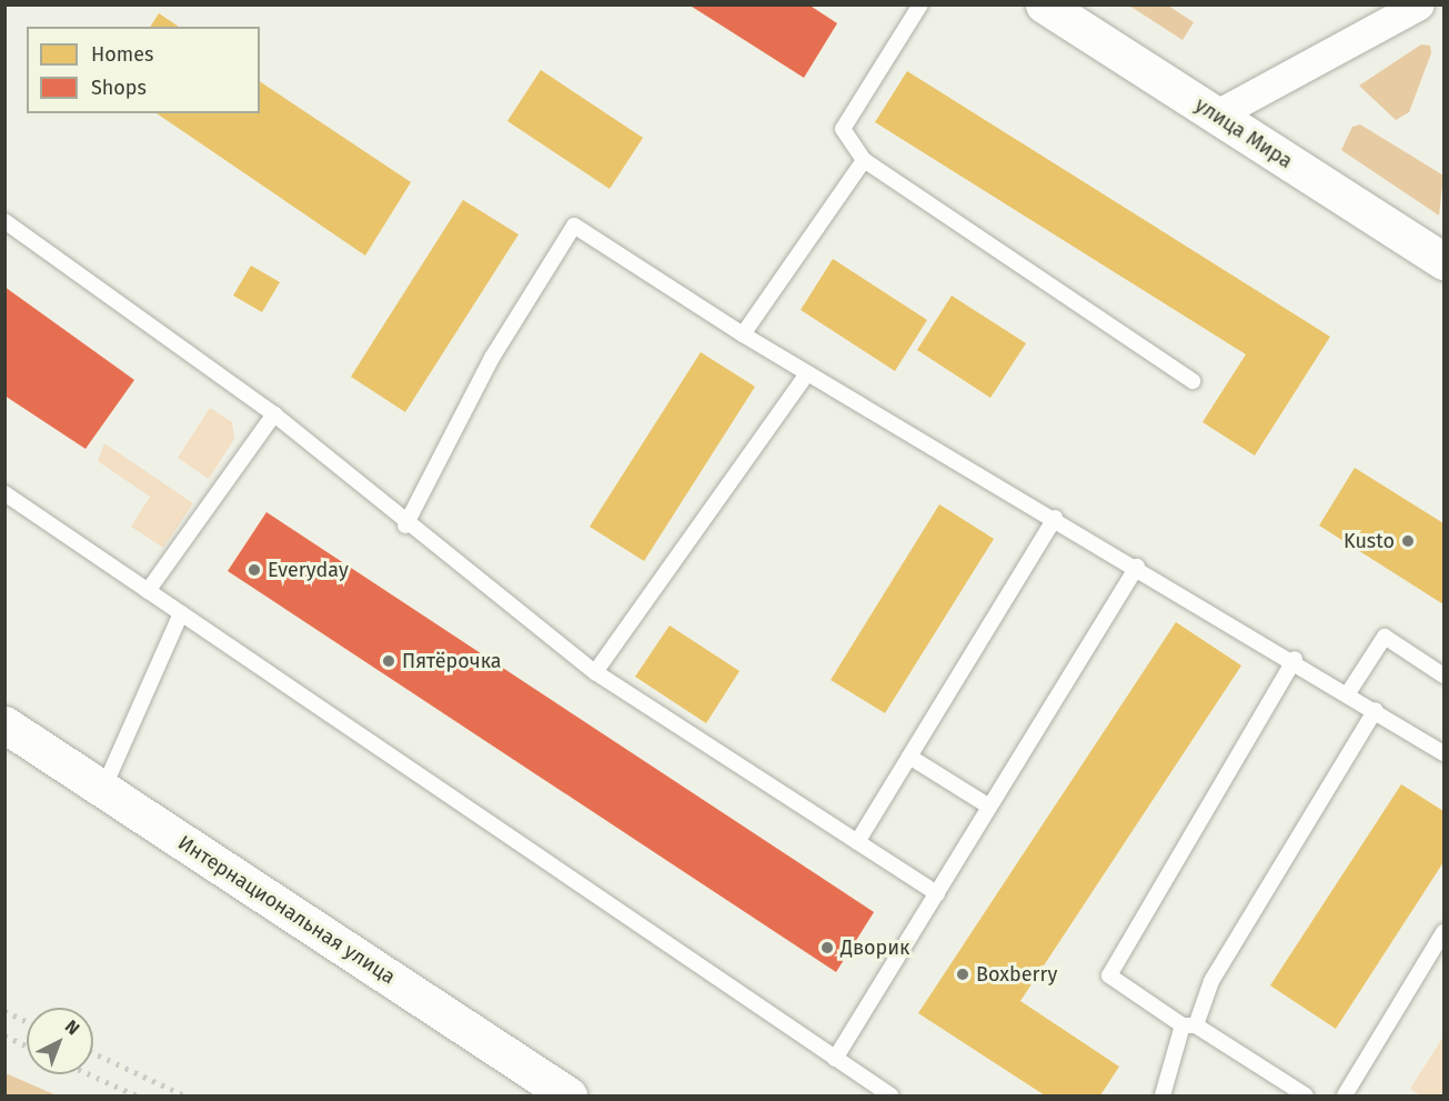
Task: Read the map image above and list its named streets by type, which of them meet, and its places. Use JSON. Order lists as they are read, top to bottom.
{
  "streets": {
    "main road": ["улица Мира", "Интернациональная улица"]
  },
  "places": [
    "Kusto",
    "Everyday",
    "Пятёрочка",
    "Дворик",
    "Boxberry"
  ],
  "legend": ["Homes", "Shops"],
  "north": "top right"
}
